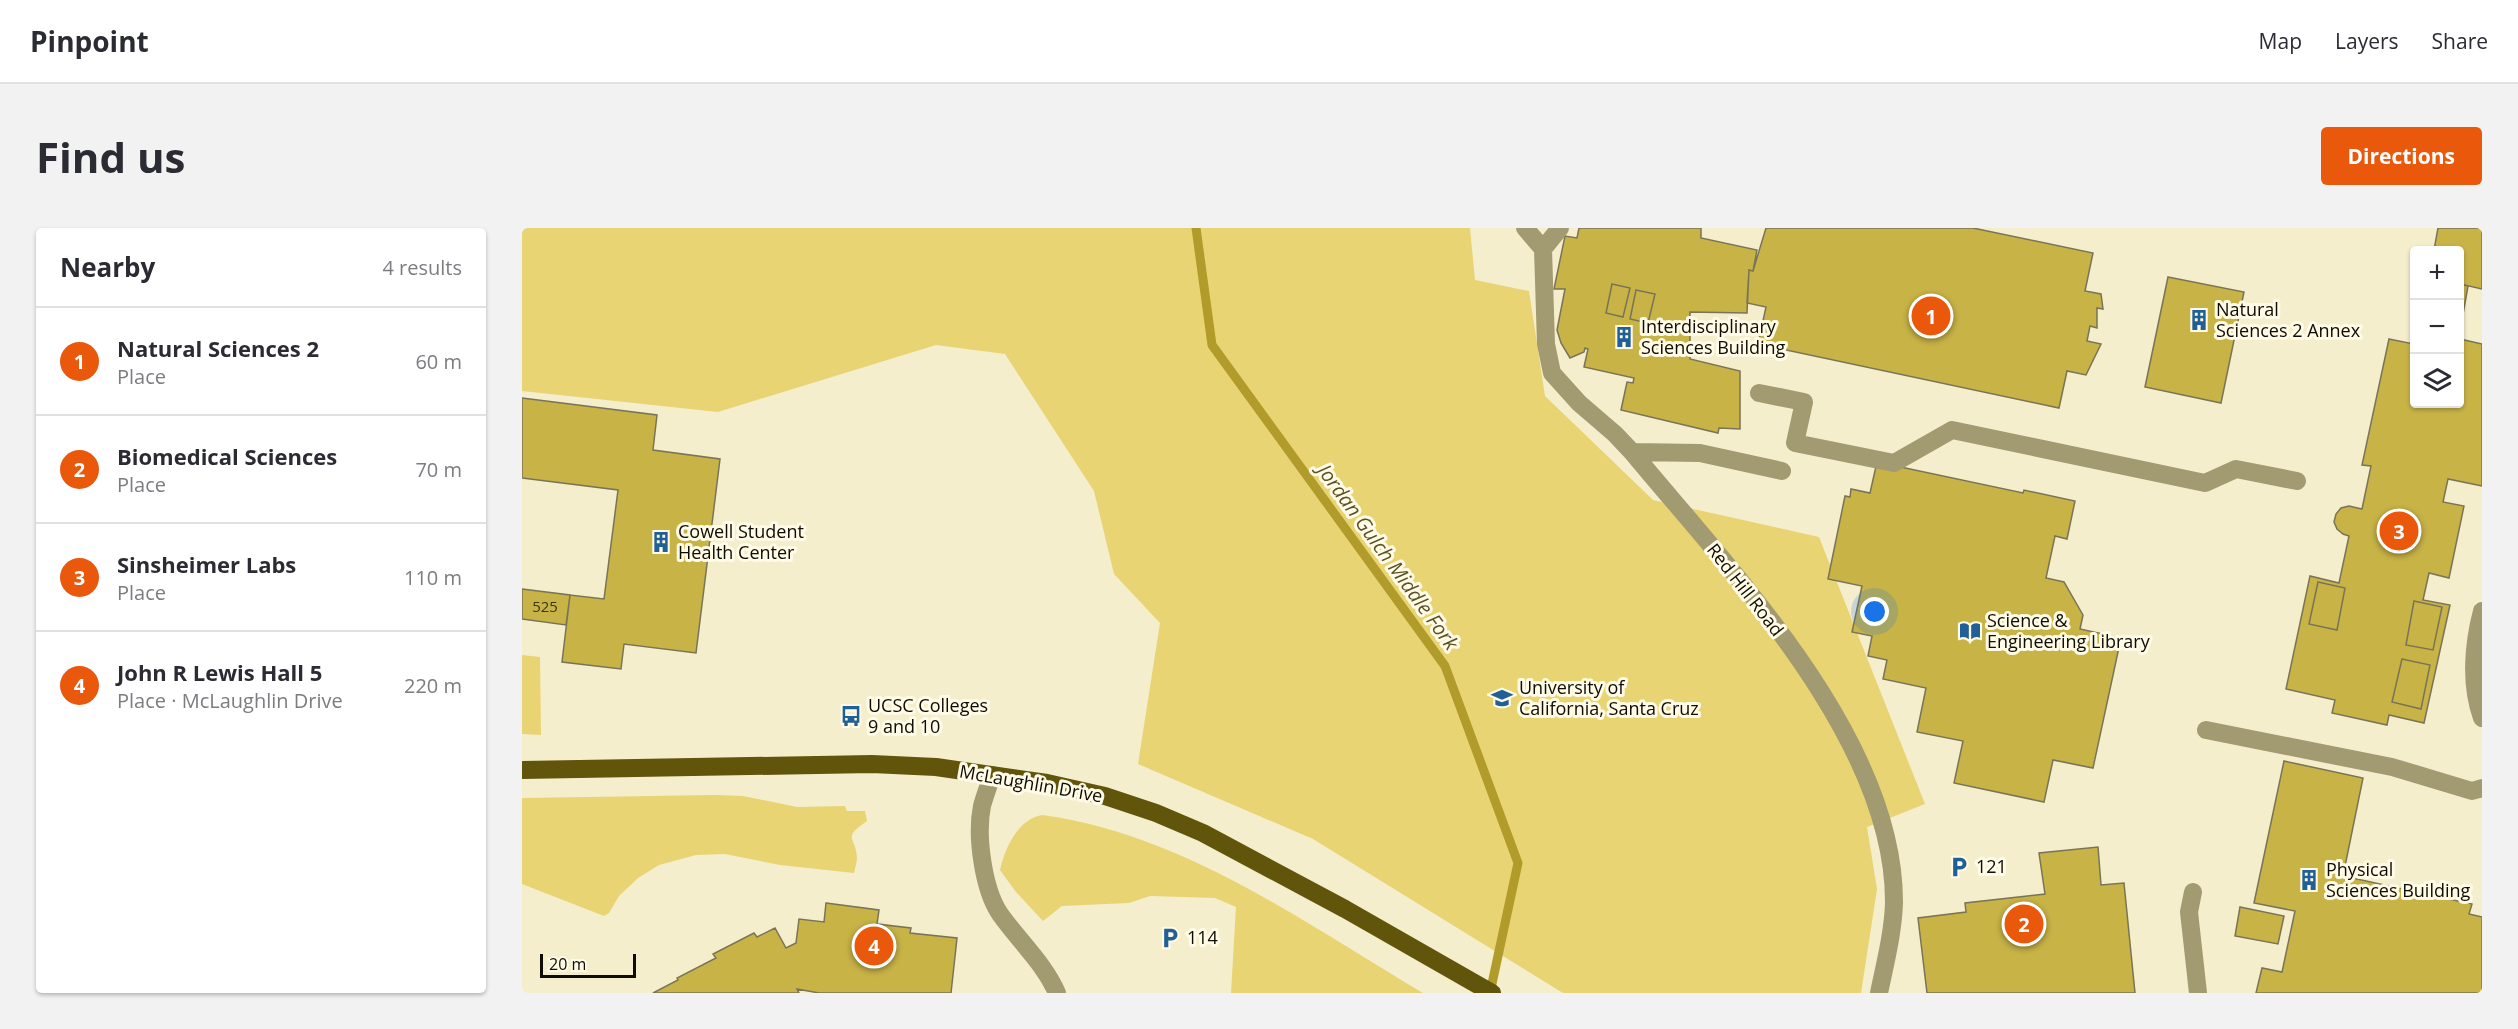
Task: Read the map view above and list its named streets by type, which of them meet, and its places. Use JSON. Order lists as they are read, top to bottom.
{
  "streets": {
    "main road": ["McLaughlin Drive"],
    "street": ["Red Hill Road"]
  },
  "water": ["Jordan Gulch Middle Fork"],
  "places": {
    "building": [
      "Natural Sciences 2 Annex",
      "Interdisciplinary Sciences Building",
      "Cowell Student Health Center",
      "Physical Sciences Building"
    ],
    "library": ["Science & Engineering Library"],
    "school or university": ["University of California, Santa Cruz"],
    "bus stop": ["UCSC Colleges 9 and 10"],
    "parking": ["121", "114"]
  },
  "house_numbers": ["525"],
  "scale_bar": "20 m",
  "page": {
    "header": "Pinpoint",
    "nav": ["Map", "Layers", "Share"],
    "buttons": "Directions",
    "title": "Find us",
    "heading": ["Nearby", "4 results"],
    "map_buttons": ["+", "−"],
    "pins": [
      "1",
      "3",
      "2",
      "4"
    ],
    "list": [
      {
        "mark": "1",
        "name": "Natural Sciences 2",
        "note": "Place",
        "value": "60 m"
      },
      {
        "mark": "2",
        "name": "Biomedical Sciences",
        "note": "Place",
        "value": "70 m"
      },
      {
        "mark": "3",
        "name": "Sinsheimer Labs",
        "note": "Place",
        "value": "110 m"
      },
      {
        "mark": "4",
        "name": "John R Lewis Hall 5",
        "note": "Place · McLaughlin Drive",
        "value": "220 m"
      }
    ],
    "scale": "20 m"
  }
}
